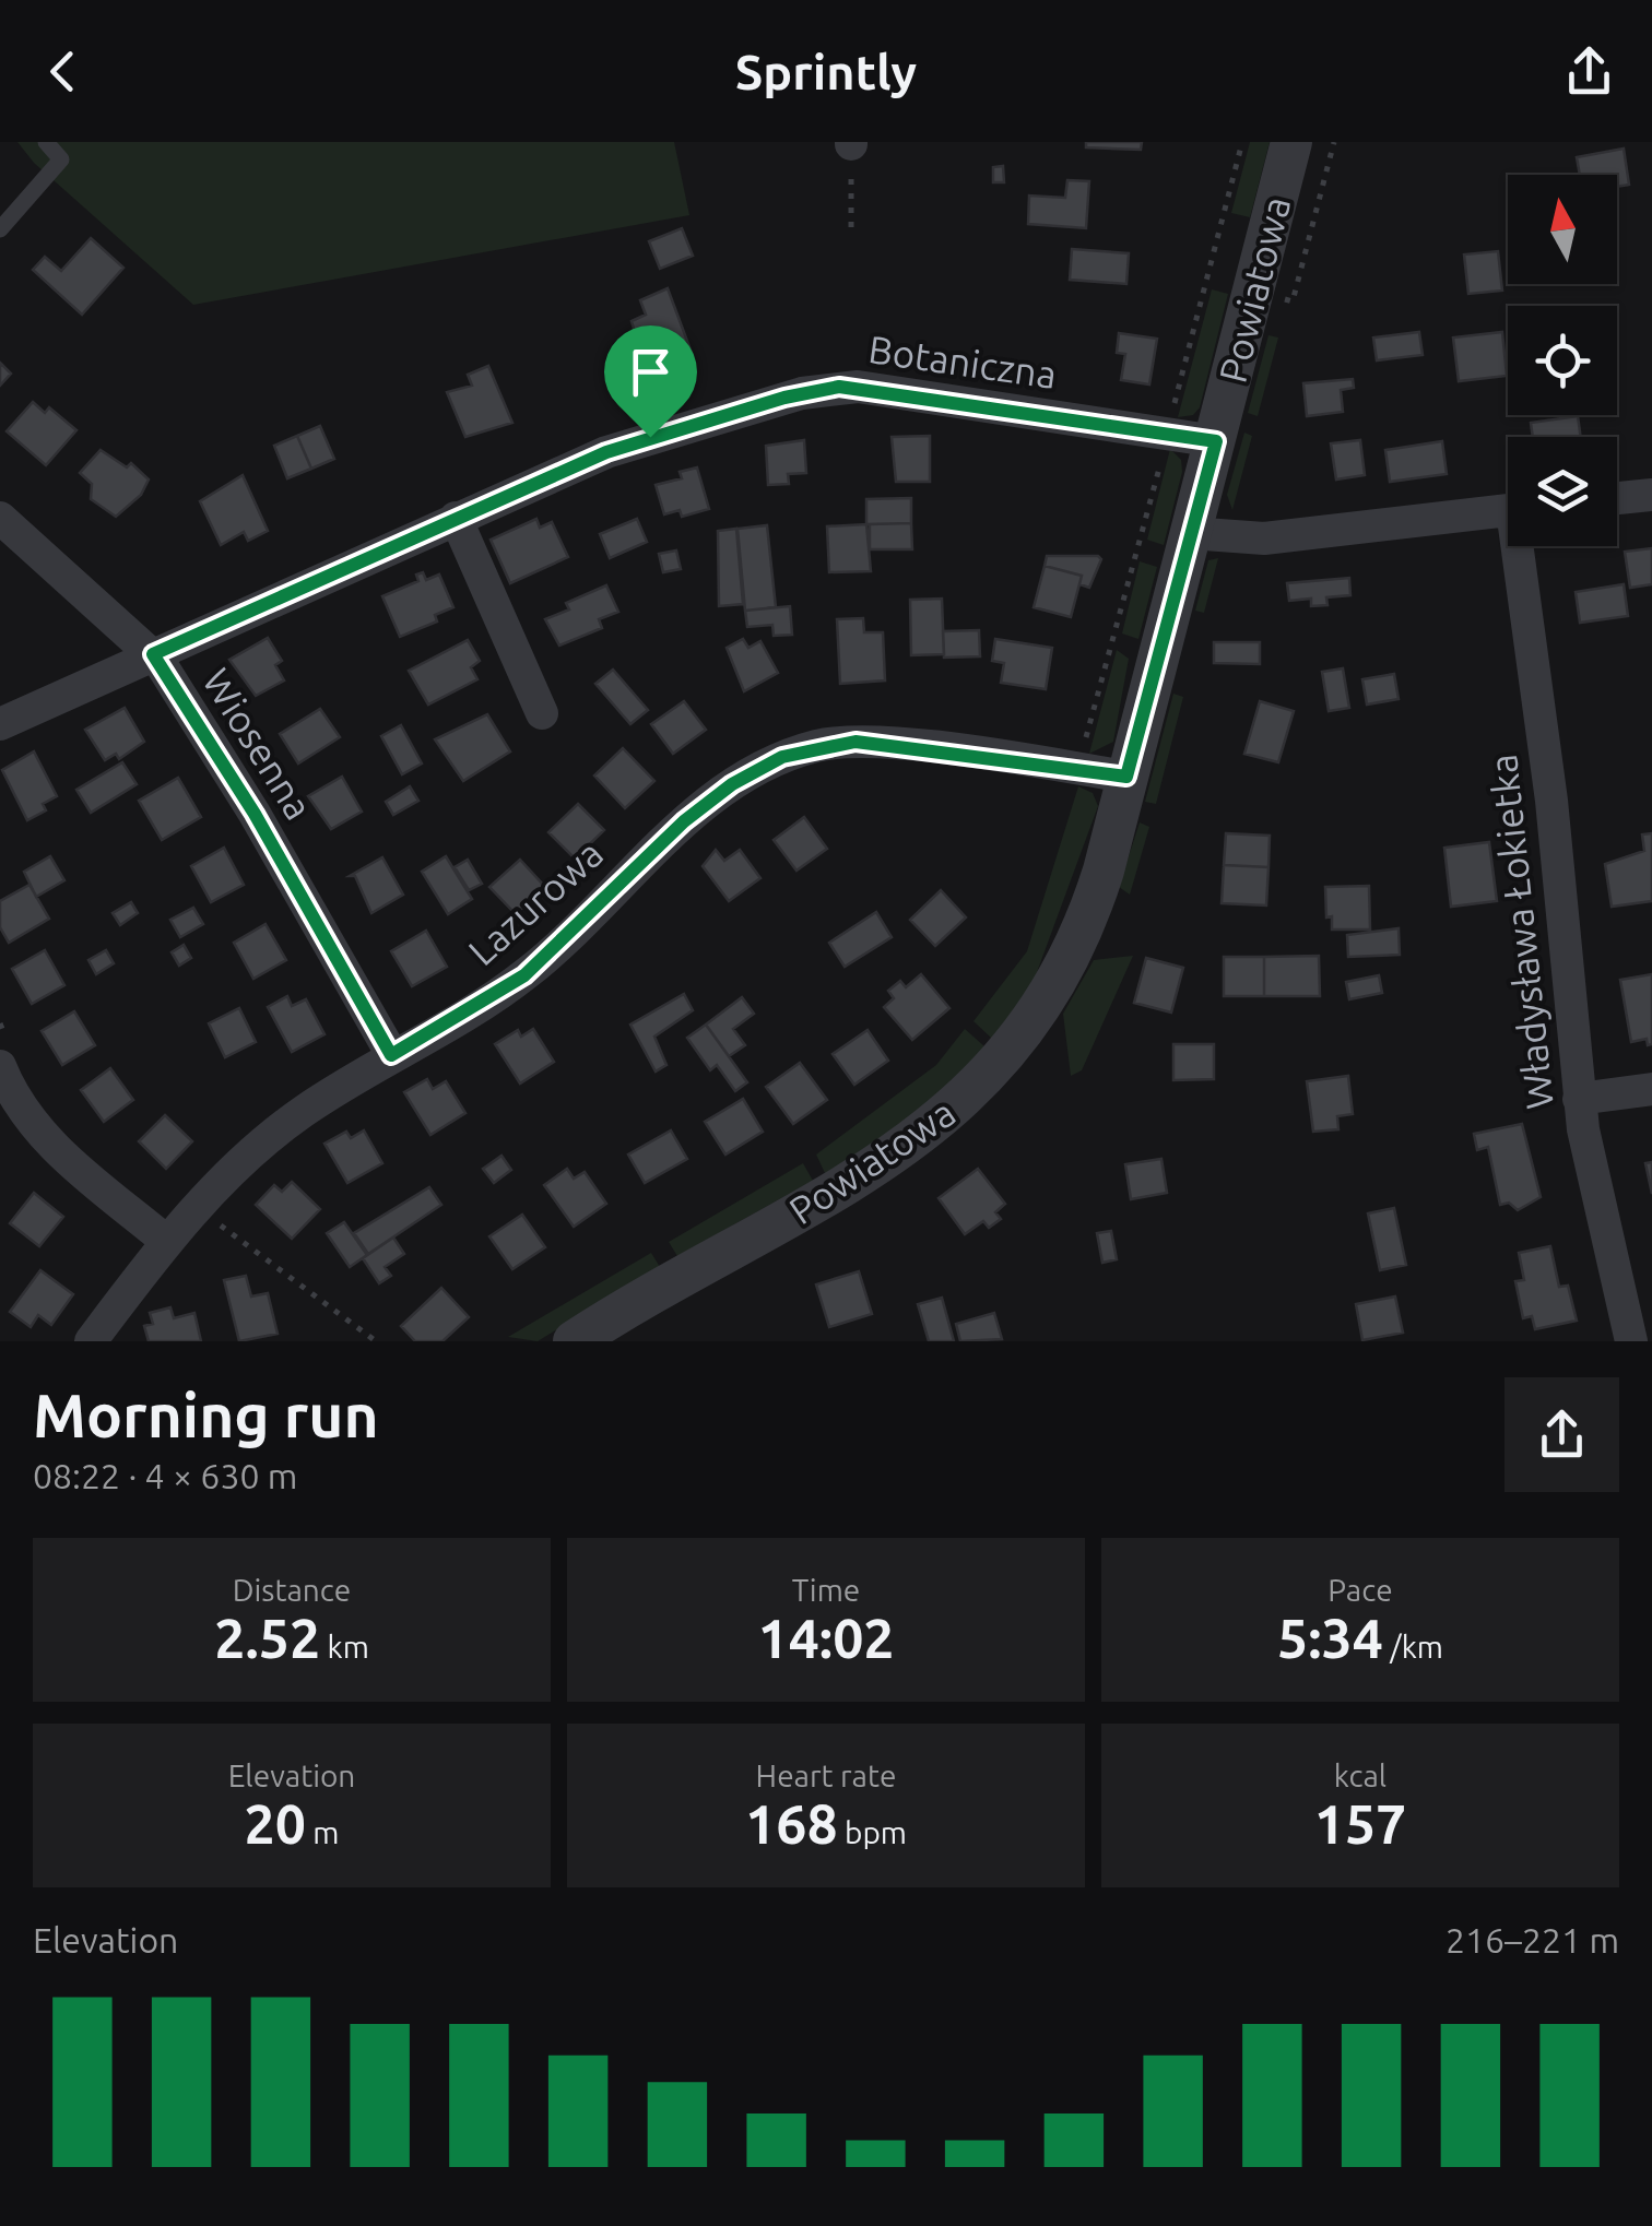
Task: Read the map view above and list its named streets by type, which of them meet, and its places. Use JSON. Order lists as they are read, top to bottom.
{
  "streets": {
    "street": [
      "Powiatowa",
      "Botaniczna",
      "Wiosenna",
      "Lazurowa",
      "Władysława Łokietka"
    ]
  },
  "crossings": [
    ["Powiatowa", "Botaniczna"],
    ["Powiatowa", "Lazurowa"],
    ["Botaniczna", "Wiosenna"],
    ["Wiosenna", "Lazurowa"]
  ],
  "north": "top",
  "page": {
    "header": "Sprintly",
    "heading": ["Morning run", "08:22 · 4 × 630 m"],
    "stats": [
      ["Distance", "2.52 km"],
      ["Time", "14:02"],
      ["Pace", "5:34 /km"],
      ["Elevation", "20 m"],
      ["Heart rate", "168 bpm"],
      ["kcal", "157"]
    ],
    "chart": ["Elevation", "216–221 m"]
  }
}
